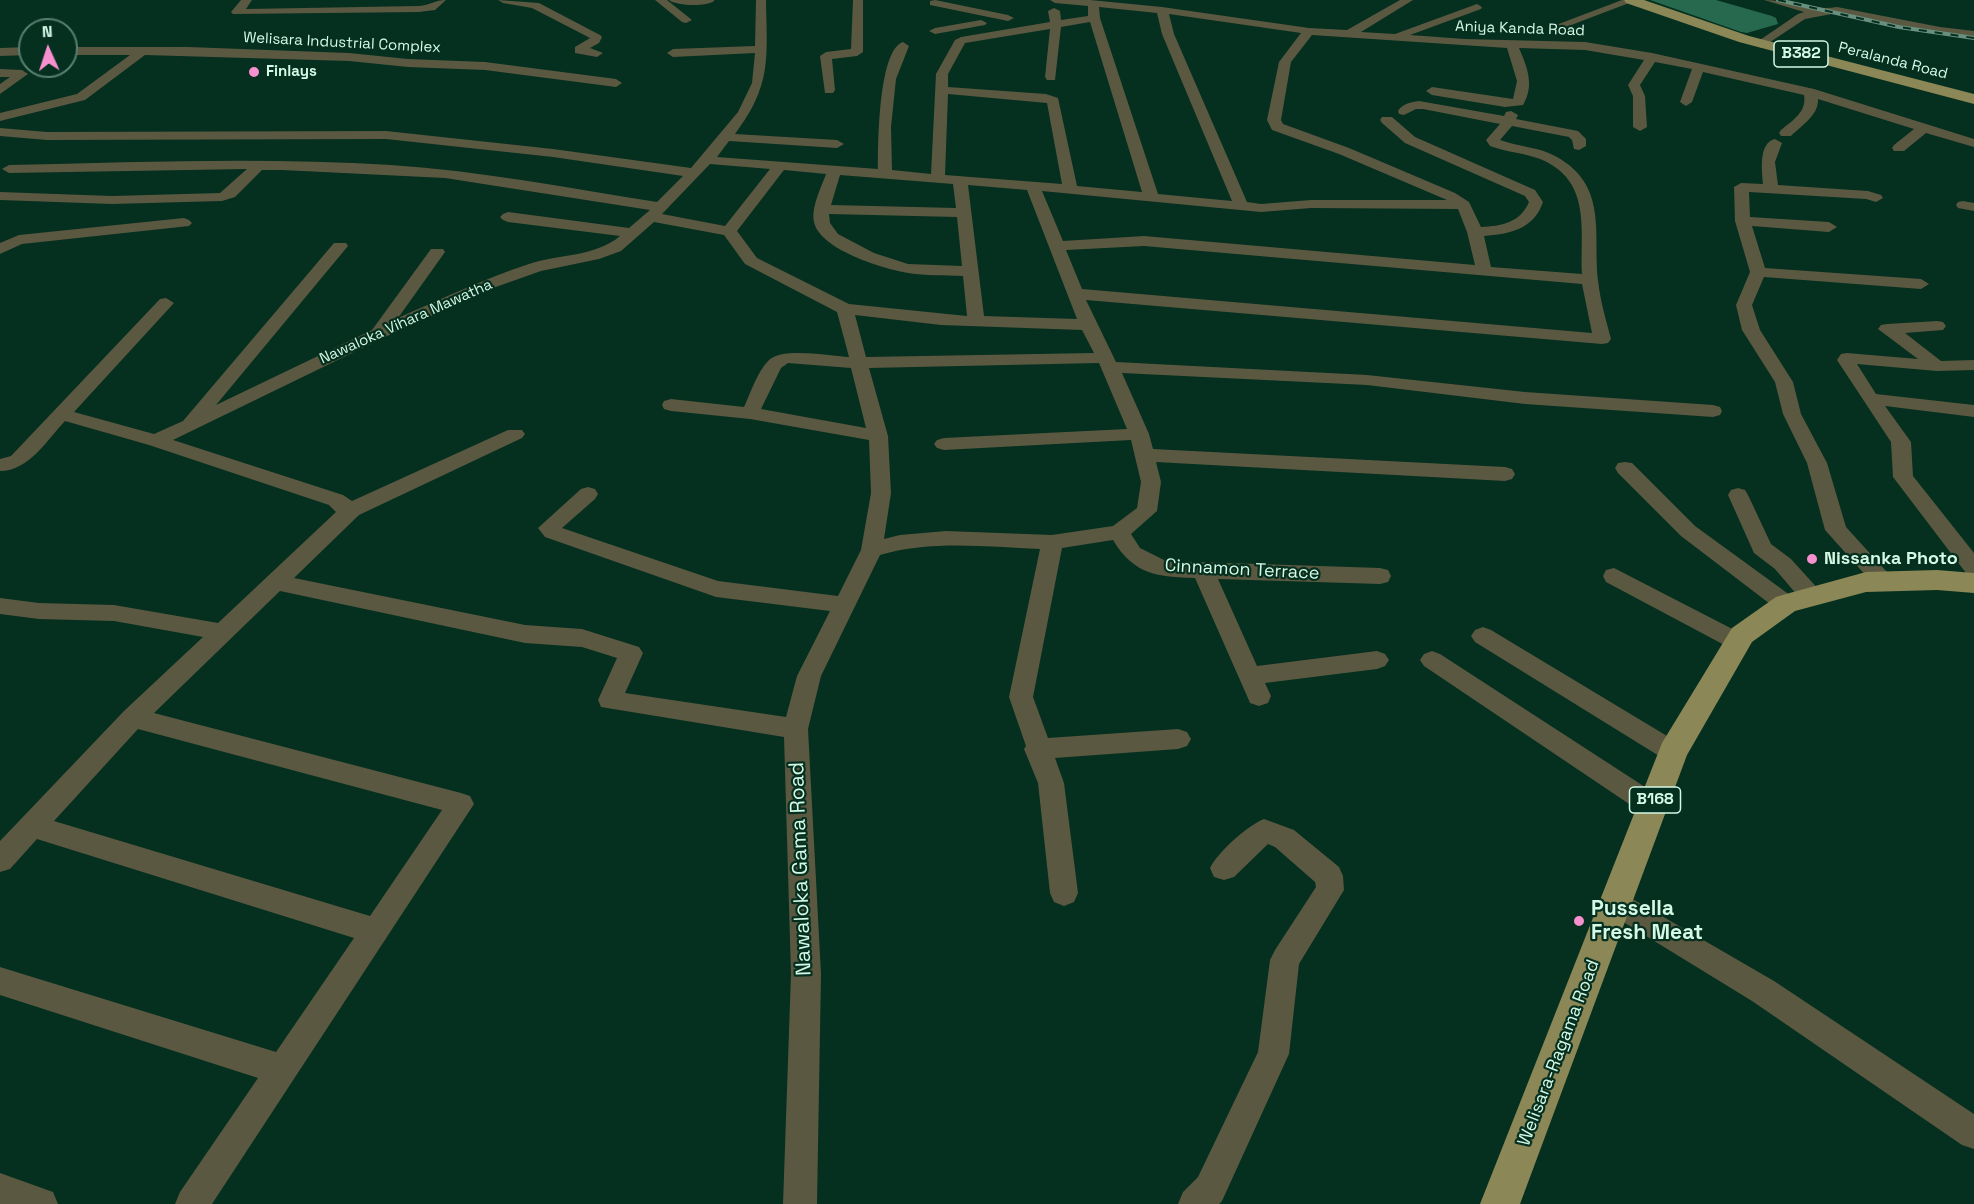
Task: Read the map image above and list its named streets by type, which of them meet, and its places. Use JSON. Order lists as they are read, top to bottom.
{
  "streets": {
    "main road": [
      "B382",
      "Peralanda Road",
      "B168",
      "Welisara-Ragama Road"
    ],
    "street": [
      "Aniya Kanda Road",
      "Welisara Industrial Complex",
      "Nawaloka Vihara Mawatha",
      "Cinnamon Terrace",
      "Nawaloka Gama Road"
    ]
  },
  "places": ["Finlays", "Nissanka Photo", "Pussella Fresh Meat"],
  "north": "top"
}
